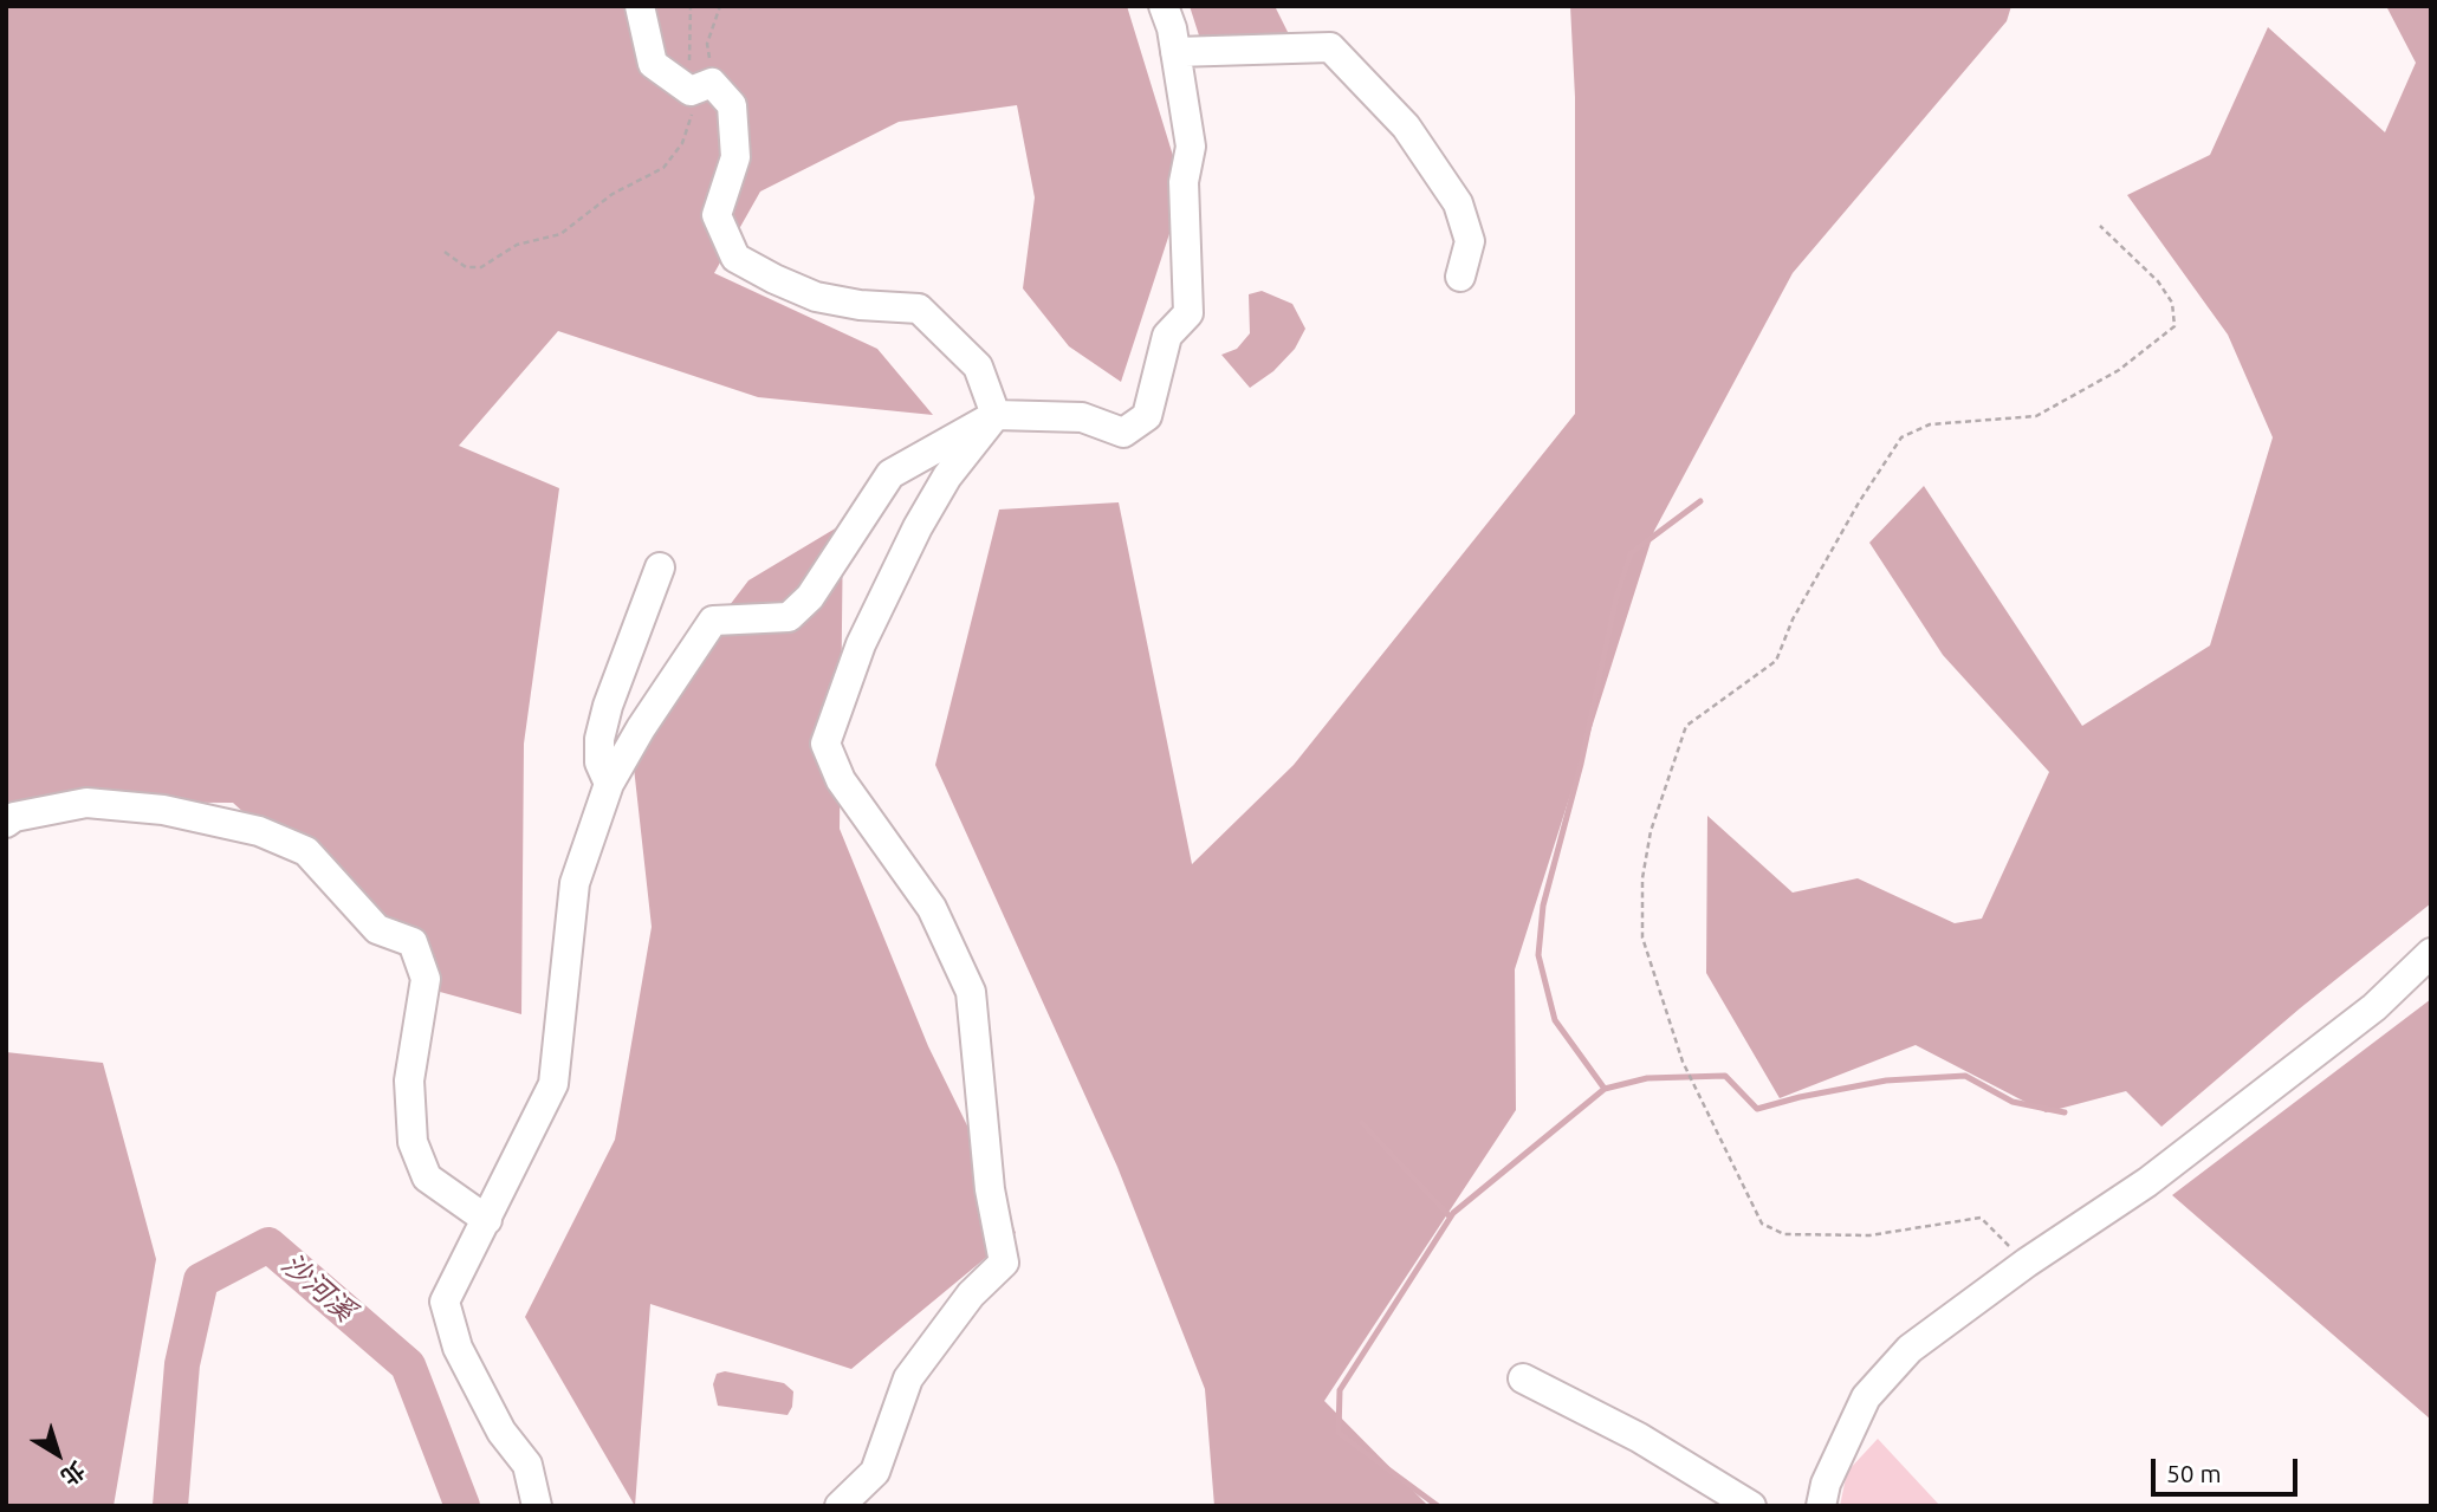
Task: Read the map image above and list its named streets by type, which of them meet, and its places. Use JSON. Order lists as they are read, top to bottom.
{
  "water": ["沙河溪"],
  "scale_bar": "50 m",
  "north": "bottom right"
}
